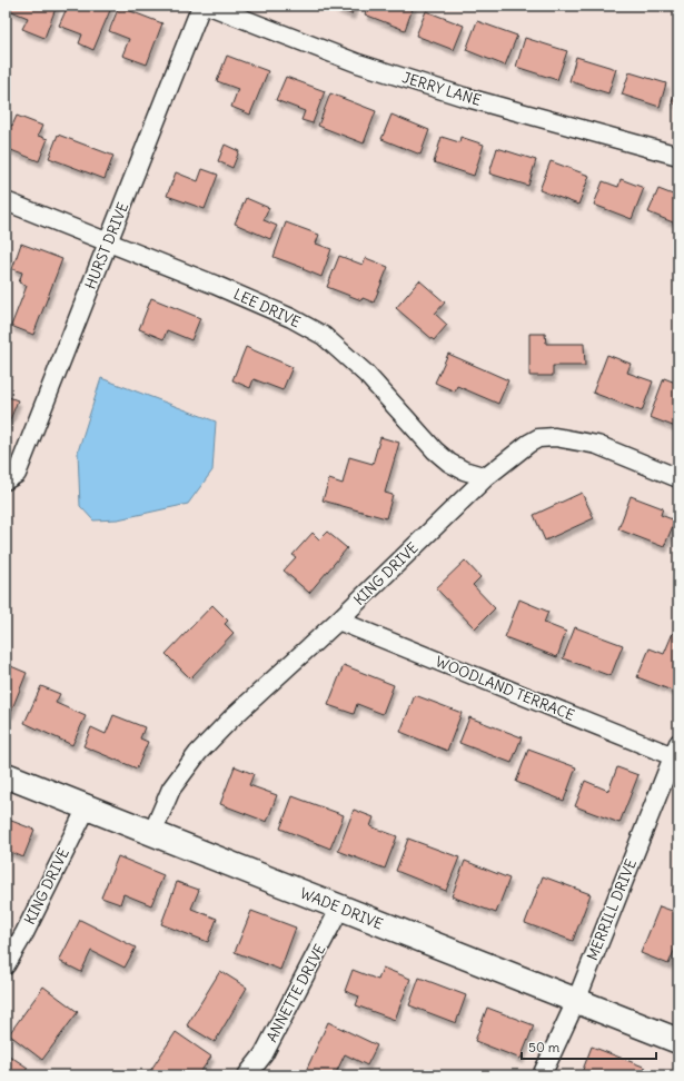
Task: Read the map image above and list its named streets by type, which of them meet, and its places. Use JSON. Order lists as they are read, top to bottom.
{
  "streets": {
    "street": [
      "JERRY LANE",
      "HURST DRIVE",
      "LEE DRIVE",
      "KING DRIVE",
      "WOODLAND TERRACE",
      "WADE DRIVE",
      "MERRILL DRIVE",
      "ANNETTE DRIVE"
    ]
  },
  "crossings": [
    ["HURST DRIVE", "LEE DRIVE"],
    ["LEE DRIVE", "KING DRIVE"],
    ["KING DRIVE", "WOODLAND TERRACE"],
    ["KING DRIVE", "WADE DRIVE"],
    ["WOODLAND TERRACE", "MERRILL DRIVE"],
    ["WADE DRIVE", "MERRILL DRIVE"],
    ["WADE DRIVE", "ANNETTE DRIVE"]
  ],
  "scale_bar": "50 m"
}
